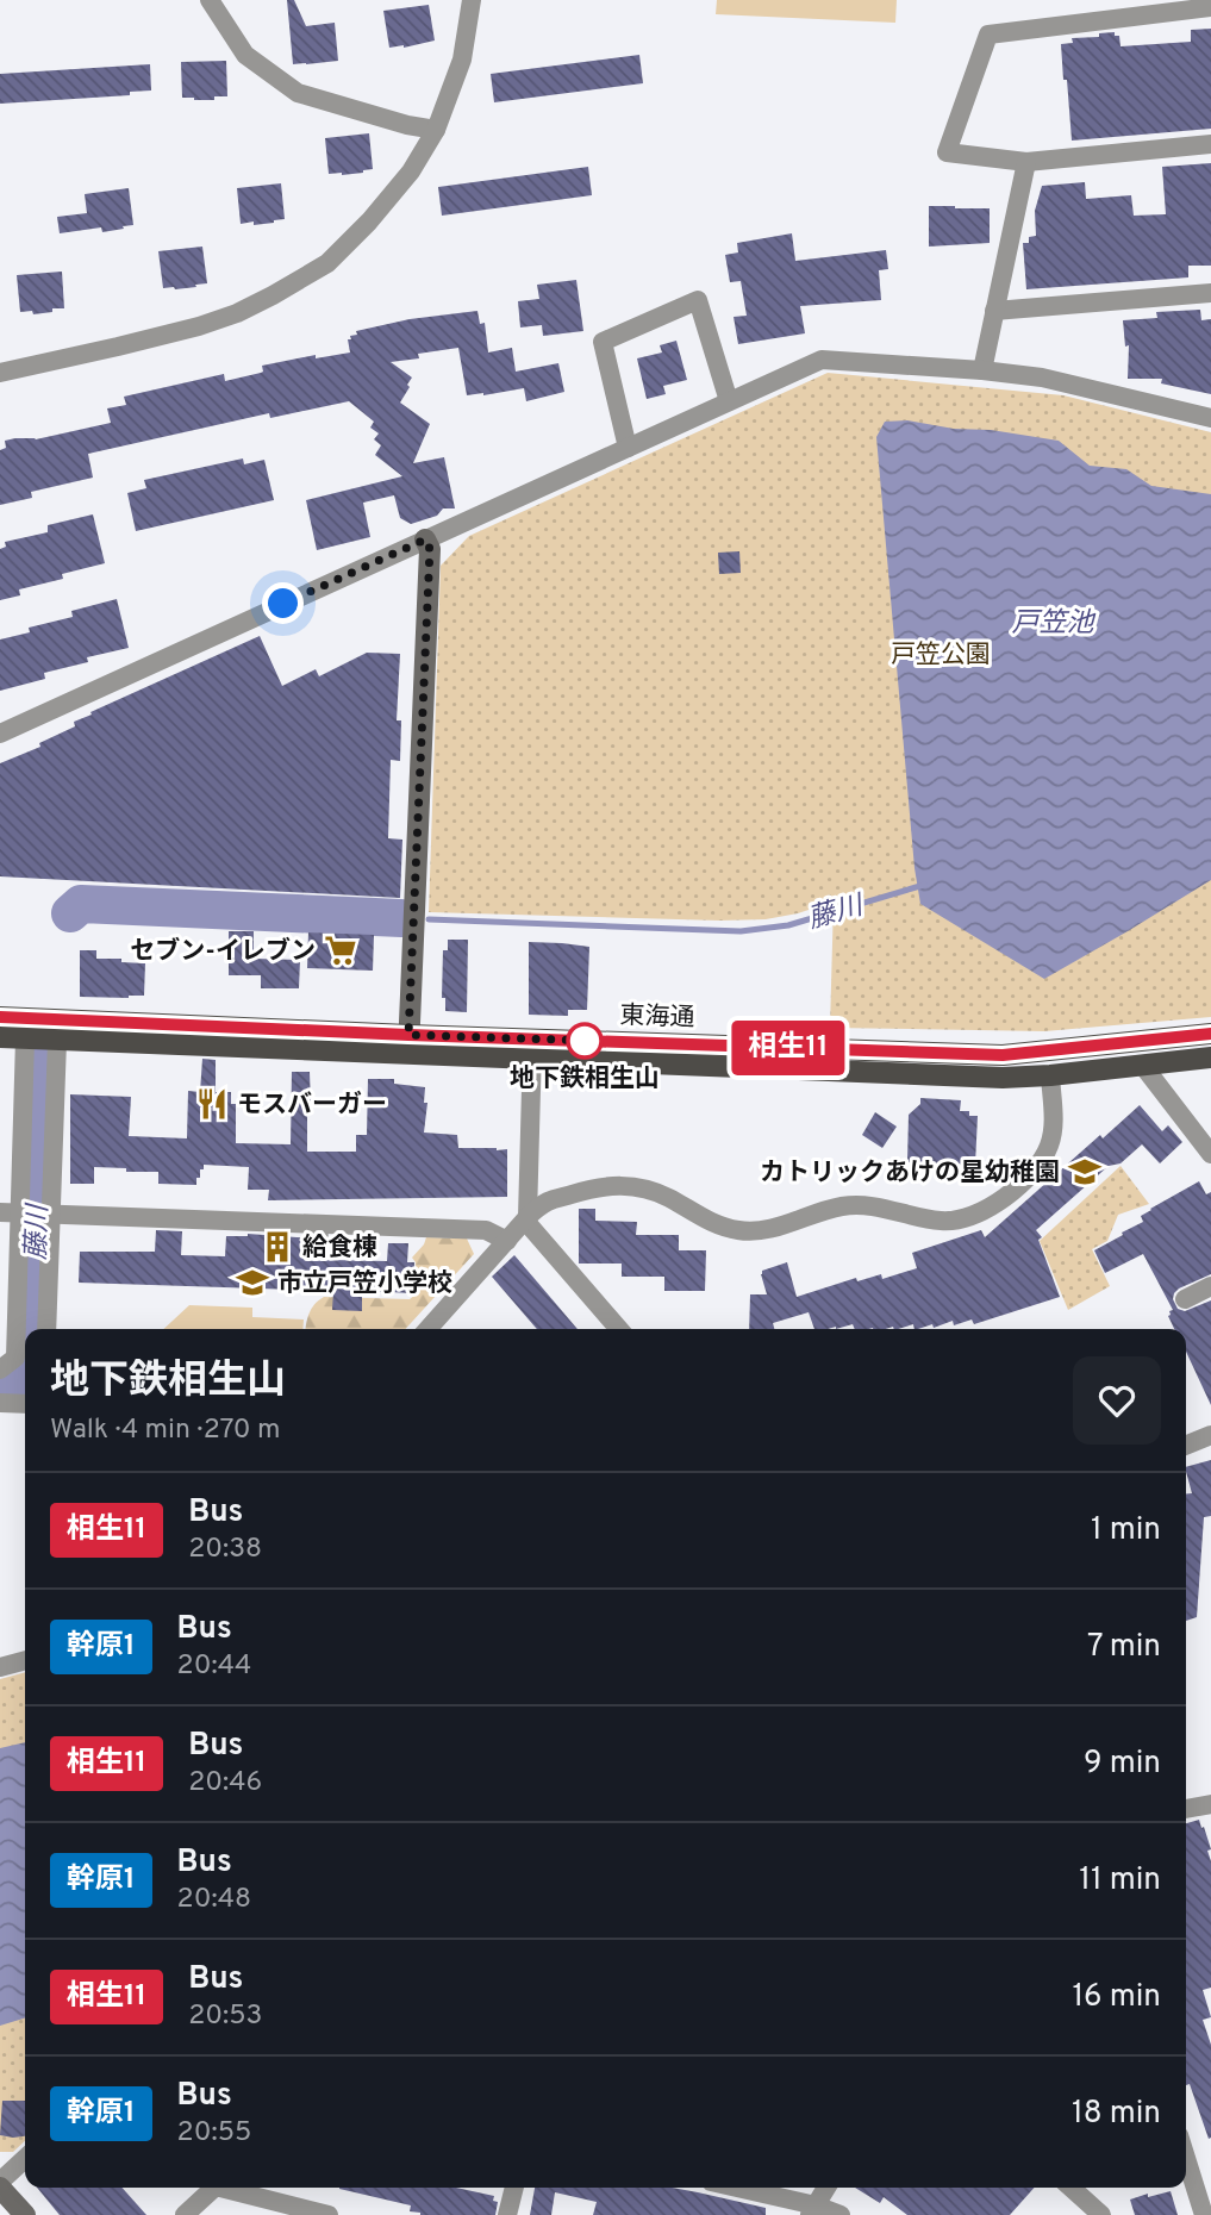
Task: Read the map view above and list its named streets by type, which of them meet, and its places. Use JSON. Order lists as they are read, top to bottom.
{
  "streets": {
    "main road": ["東海通"]
  },
  "water": ["戸笠池", "藤川"],
  "parks": ["戸笠公園"],
  "places": {
    "supermarket": ["セブン-イレブン"],
    "other": ["地下鉄相生山"],
    "restaurant": ["モスバーガー"],
    "school or university": ["カトリックあけの星幼稚園", "市立戸笠小学校"],
    "building": ["給食棟"]
  },
  "lines": ["bus line 相生11"],
  "page": {
    "on_map": "相生11",
    "heading": ["地下鉄相生山", "Walk · 4 min · 270 m"],
    "list": [
      {
        "mark": "相生11",
        "name": "Bus",
        "note": "20:38",
        "value": "1 min"
      },
      {
        "mark": "幹原1",
        "name": "Bus",
        "note": "20:44",
        "value": "7 min"
      },
      {
        "mark": "相生11",
        "name": "Bus",
        "note": "20:46",
        "value": "9 min"
      },
      {
        "mark": "幹原1",
        "name": "Bus",
        "note": "20:48",
        "value": "11 min"
      },
      {
        "mark": "相生11",
        "name": "Bus",
        "note": "20:53",
        "value": "16 min"
      },
      {
        "mark": "幹原1",
        "name": "Bus",
        "note": "20:55",
        "value": "18 min"
      }
    ]
  }
}
